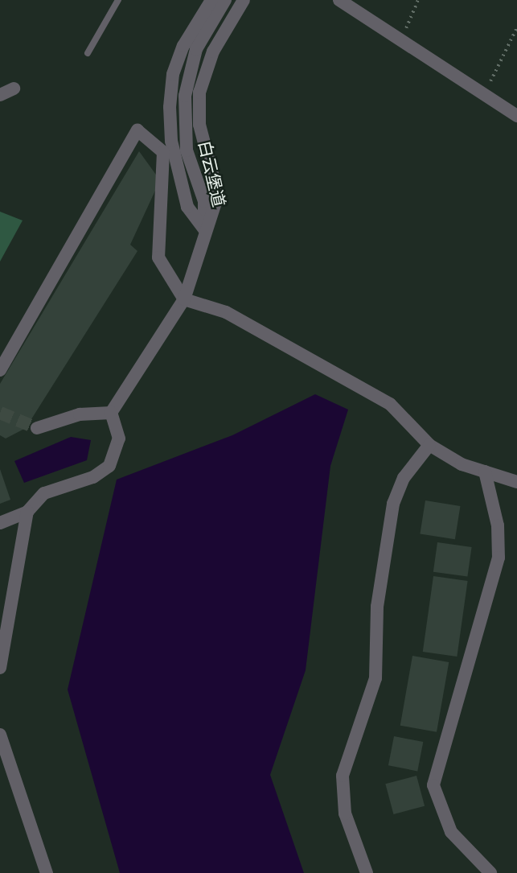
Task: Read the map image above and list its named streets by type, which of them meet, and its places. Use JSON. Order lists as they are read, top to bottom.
{
  "streets": {
    "street": ["白云堡道"]
  }
}
